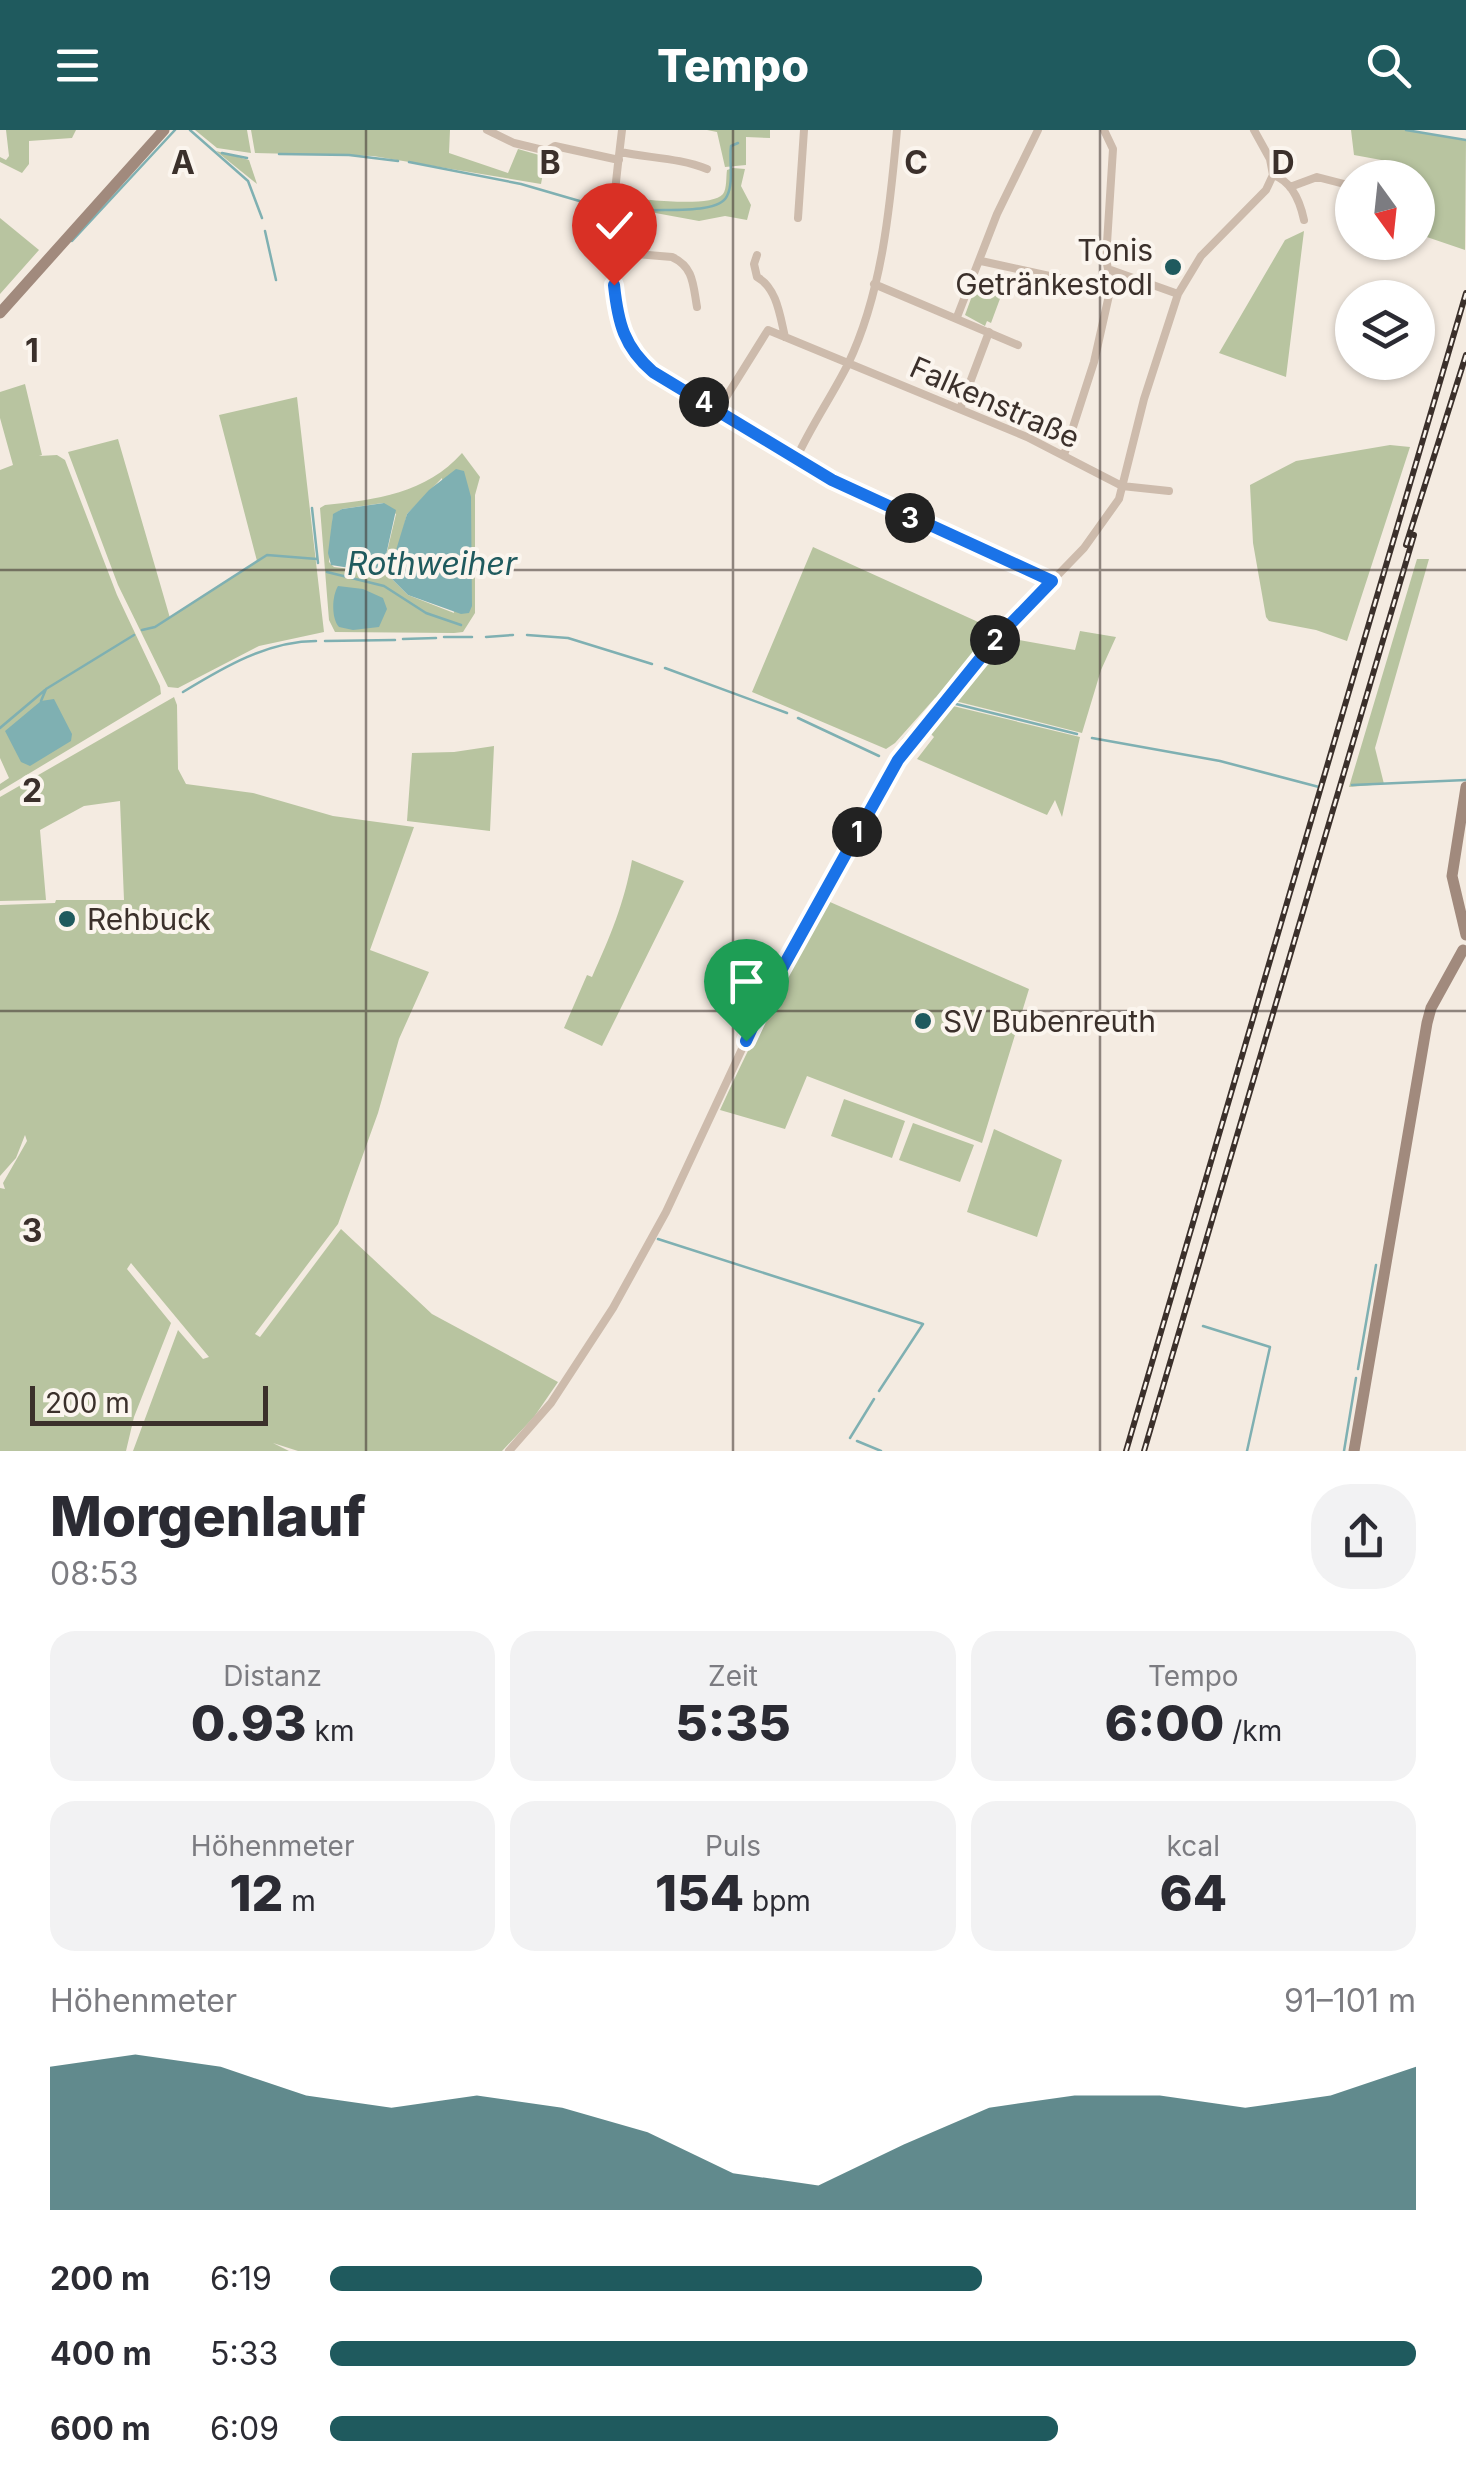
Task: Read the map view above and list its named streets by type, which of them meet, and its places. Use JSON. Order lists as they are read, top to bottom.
{
  "streets": {
    "street": ["Falkenstraße"]
  },
  "water": ["Rothweiher"],
  "places": ["Tonis Getränkestodl", "Rehbuck", "SV Bubenreuth"],
  "scale_bar": "200 m",
  "north": "bottom",
  "page": {
    "header": "Tempo",
    "pins": [
      "4",
      "3",
      "2",
      "1"
    ],
    "scale": "200 m",
    "heading": ["Morgenlauf", "08:53"],
    "stats": [
      ["Distanz", "0.93 km"],
      ["Zeit", "5:35"],
      ["Tempo", "6:00 /km"],
      ["Höhenmeter", "12 m"],
      ["Puls", "154 bpm"],
      ["kcal", "64"]
    ],
    "chart": ["Höhenmeter", "91–101 m"],
    "list": [
      {
        "name": "200 m",
        "note": "6:19"
      },
      {
        "name": "400 m",
        "note": "5:33"
      },
      {
        "name": "600 m",
        "note": "6:09"
      }
    ]
  },
  "grid": {
    "columns": [
      "A",
      "B",
      "C",
      "D"
    ],
    "rows": ["1", "2", "3"]
  }
}
